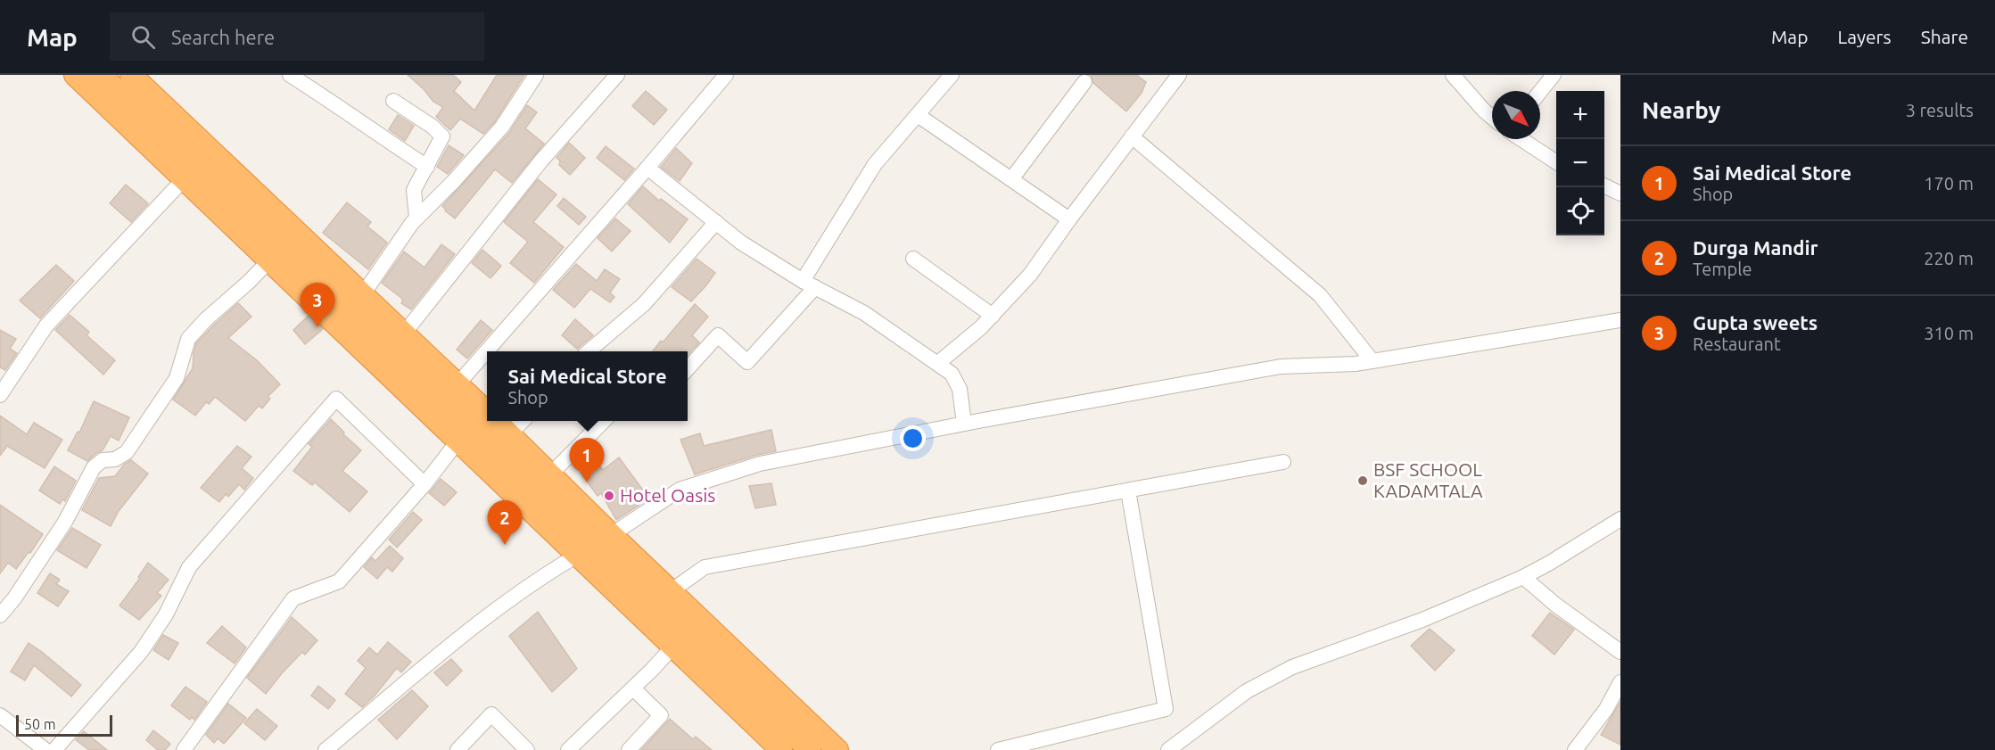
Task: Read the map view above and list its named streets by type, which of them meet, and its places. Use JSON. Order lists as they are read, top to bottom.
{
  "places": ["BSF SCHOOL KADAMTALA", "Hotel Oasis"],
  "scale_bar": "50 m",
  "north": "bottom right",
  "page": {
    "header": "Map",
    "search": "Search here",
    "nav": ["Map", "Layers", "Share"],
    "heading": ["Nearby", "3 results"],
    "map_buttons": ["+", "−"],
    "list": [
      {
        "mark": "1",
        "name": "Sai Medical Store",
        "note": "Shop",
        "value": "170 m"
      },
      {
        "mark": "2",
        "name": "Durga Mandir",
        "note": "Temple",
        "value": "220 m"
      },
      {
        "mark": "3",
        "name": "Gupta sweets",
        "note": "Restaurant",
        "value": "310 m"
      }
    ],
    "pins": ["3", "1", "2"],
    "popup": ["Sai Medical Store", "Shop"],
    "scale": "50 m"
  }
}
